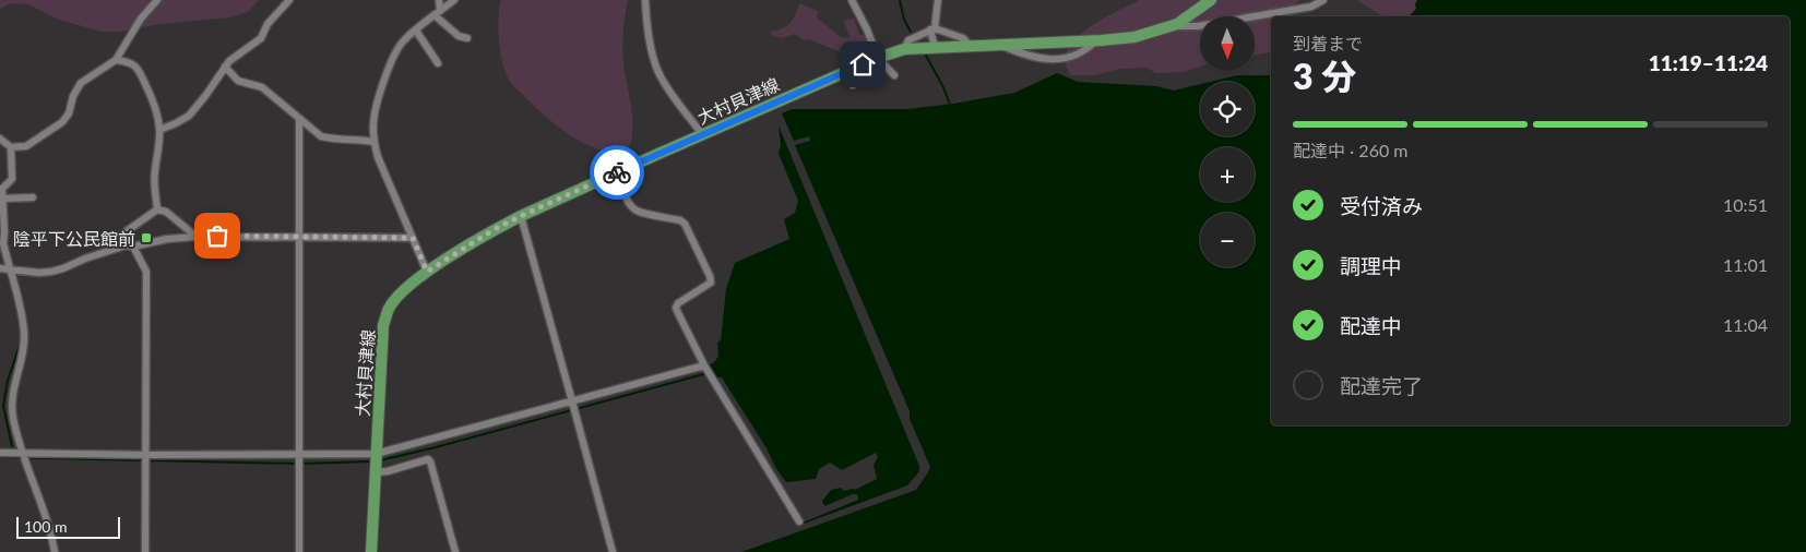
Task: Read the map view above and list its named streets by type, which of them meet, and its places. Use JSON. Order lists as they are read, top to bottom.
{
  "streets": {
    "main road": ["大村貝津線"]
  },
  "places": {
    "transit": ["陰平下公民館前"]
  },
  "scale_bar": "100 m",
  "north": "bottom",
  "page": {
    "map_buttons": ["+", "−"],
    "heading": ["3 分", "到着まで", "11:19–11:24"],
    "bar": "配達中 · 260 m",
    "list": [
      ["受付済み", "10:51"],
      ["調理中", "11:01"],
      ["配達中", "11:04"],
      "配達完了"
    ],
    "scale": "100 m"
  }
}
